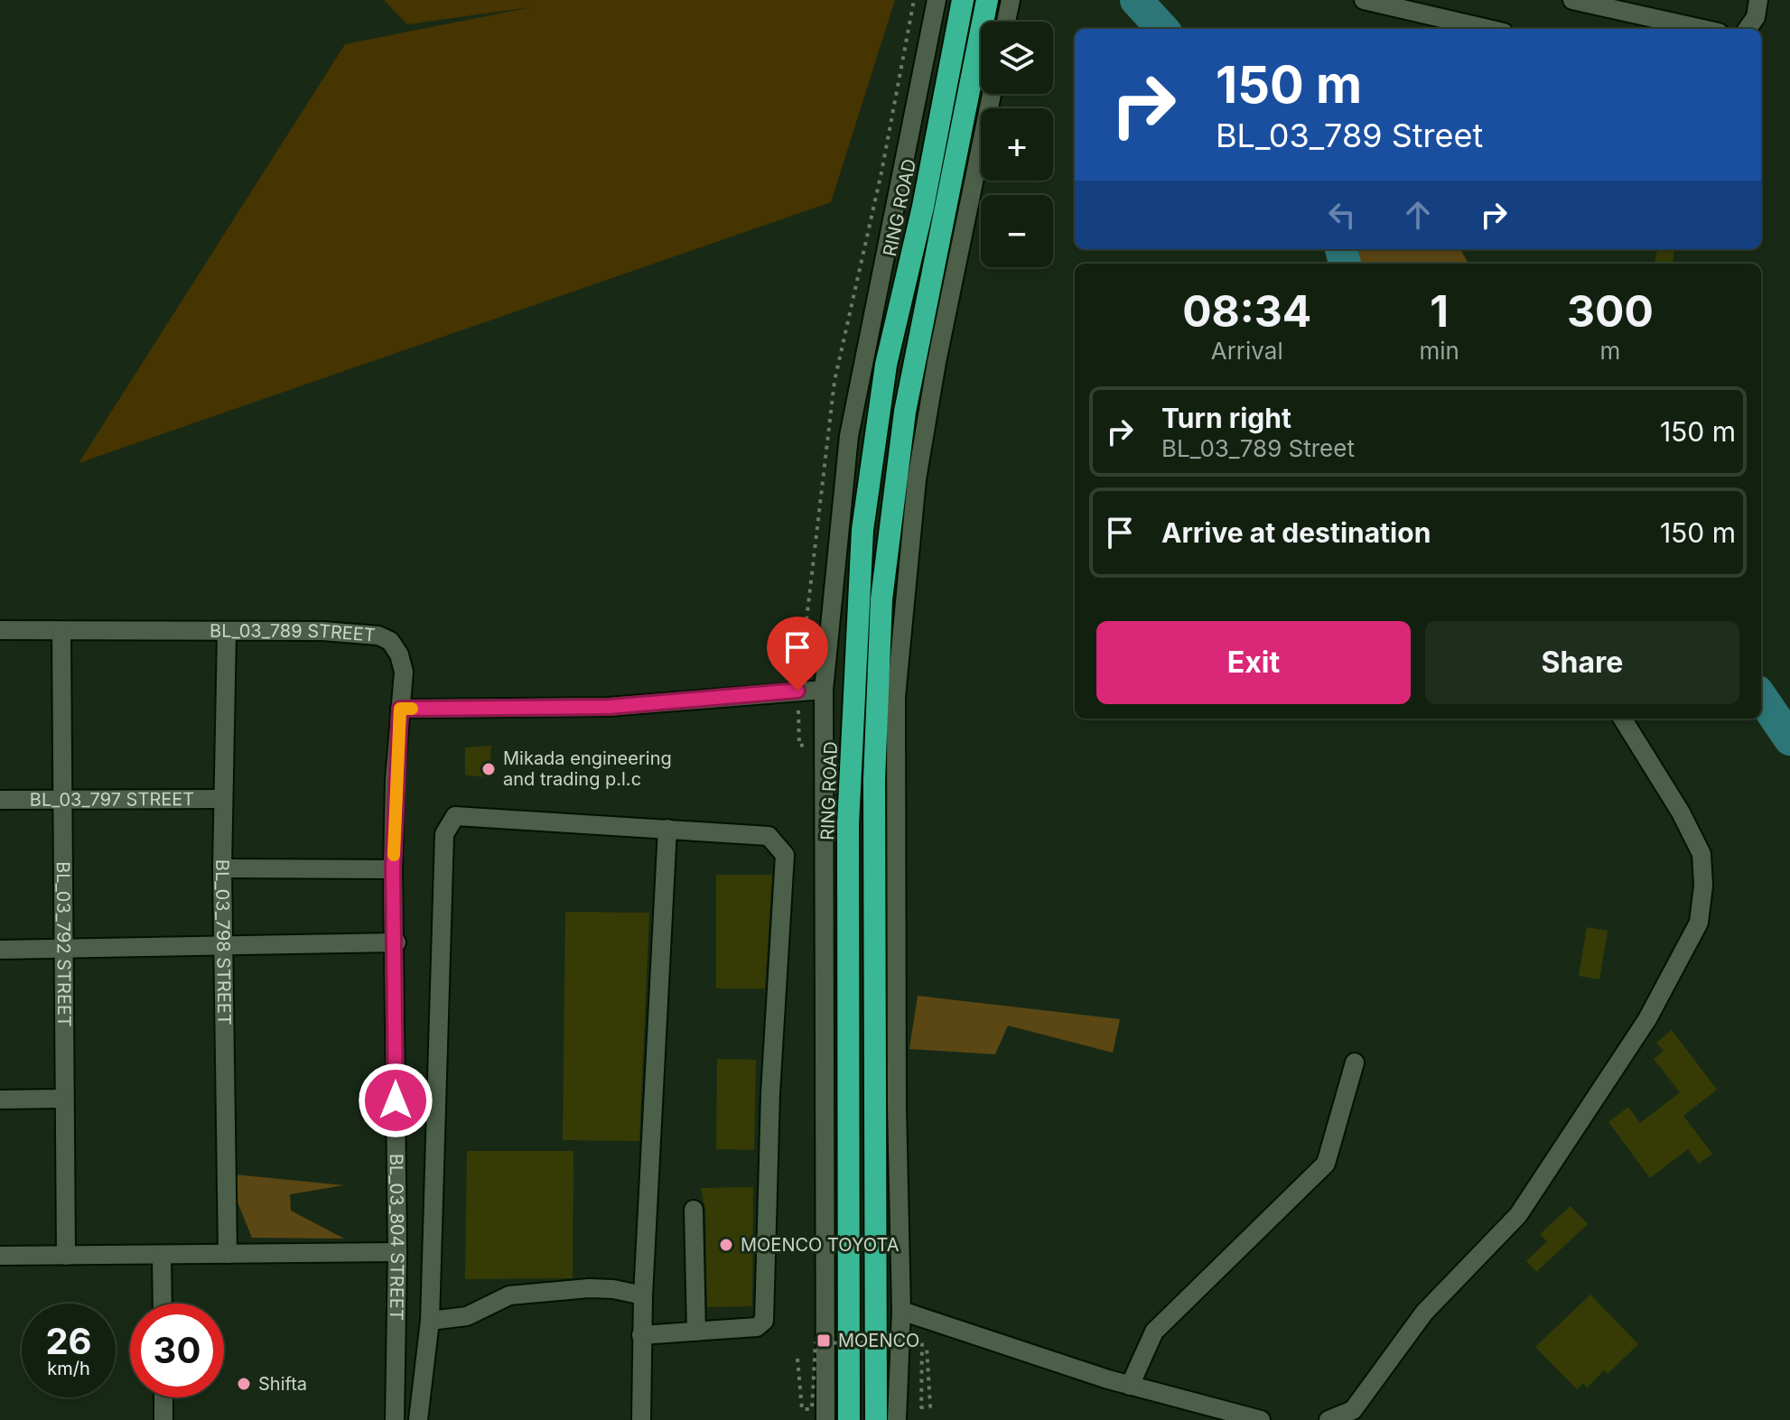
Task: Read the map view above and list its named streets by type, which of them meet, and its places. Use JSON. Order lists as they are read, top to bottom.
{
  "streets": {
    "highway": ["RING ROAD"],
    "street": [
      "BL_03_789 STREET",
      "BL_03_797 STREET",
      "BL_03_798 STREET",
      "BL_03_792 STREET",
      "BL_03_804 STREET"
    ]
  },
  "crossings": [
    ["BL_03_789 STREET", "BL_03_798 STREET"],
    ["BL_03_789 STREET", "BL_03_792 STREET"],
    ["BL_03_789 STREET", "BL_03_804 STREET"],
    ["BL_03_797 STREET", "BL_03_798 STREET"],
    ["BL_03_797 STREET", "BL_03_792 STREET"]
  ],
  "places": {
    "other": ["Mikada engineering and trading p.l.c", "MOENCO TOYOTA", "Shifta"],
    "transit": ["MOENCO"]
  },
  "page": {
    "map_buttons": ["+", "−"],
    "turn": ["150 m", "BL_03_789 Street"],
    "eta": [
      "08:34",
      "Arrival",
      "1",
      "min",
      "300",
      "m"
    ],
    "list": [
      {
        "name": "Turn right",
        "note": "BL_03_789 Street",
        "value": "150 m"
      },
      {
        "name": "Arrive at destination",
        "value": "150 m"
      }
    ],
    "buttons": ["Exit", "Share"],
    "speed": "26 km/h",
    "limit": "30"
  }
}
